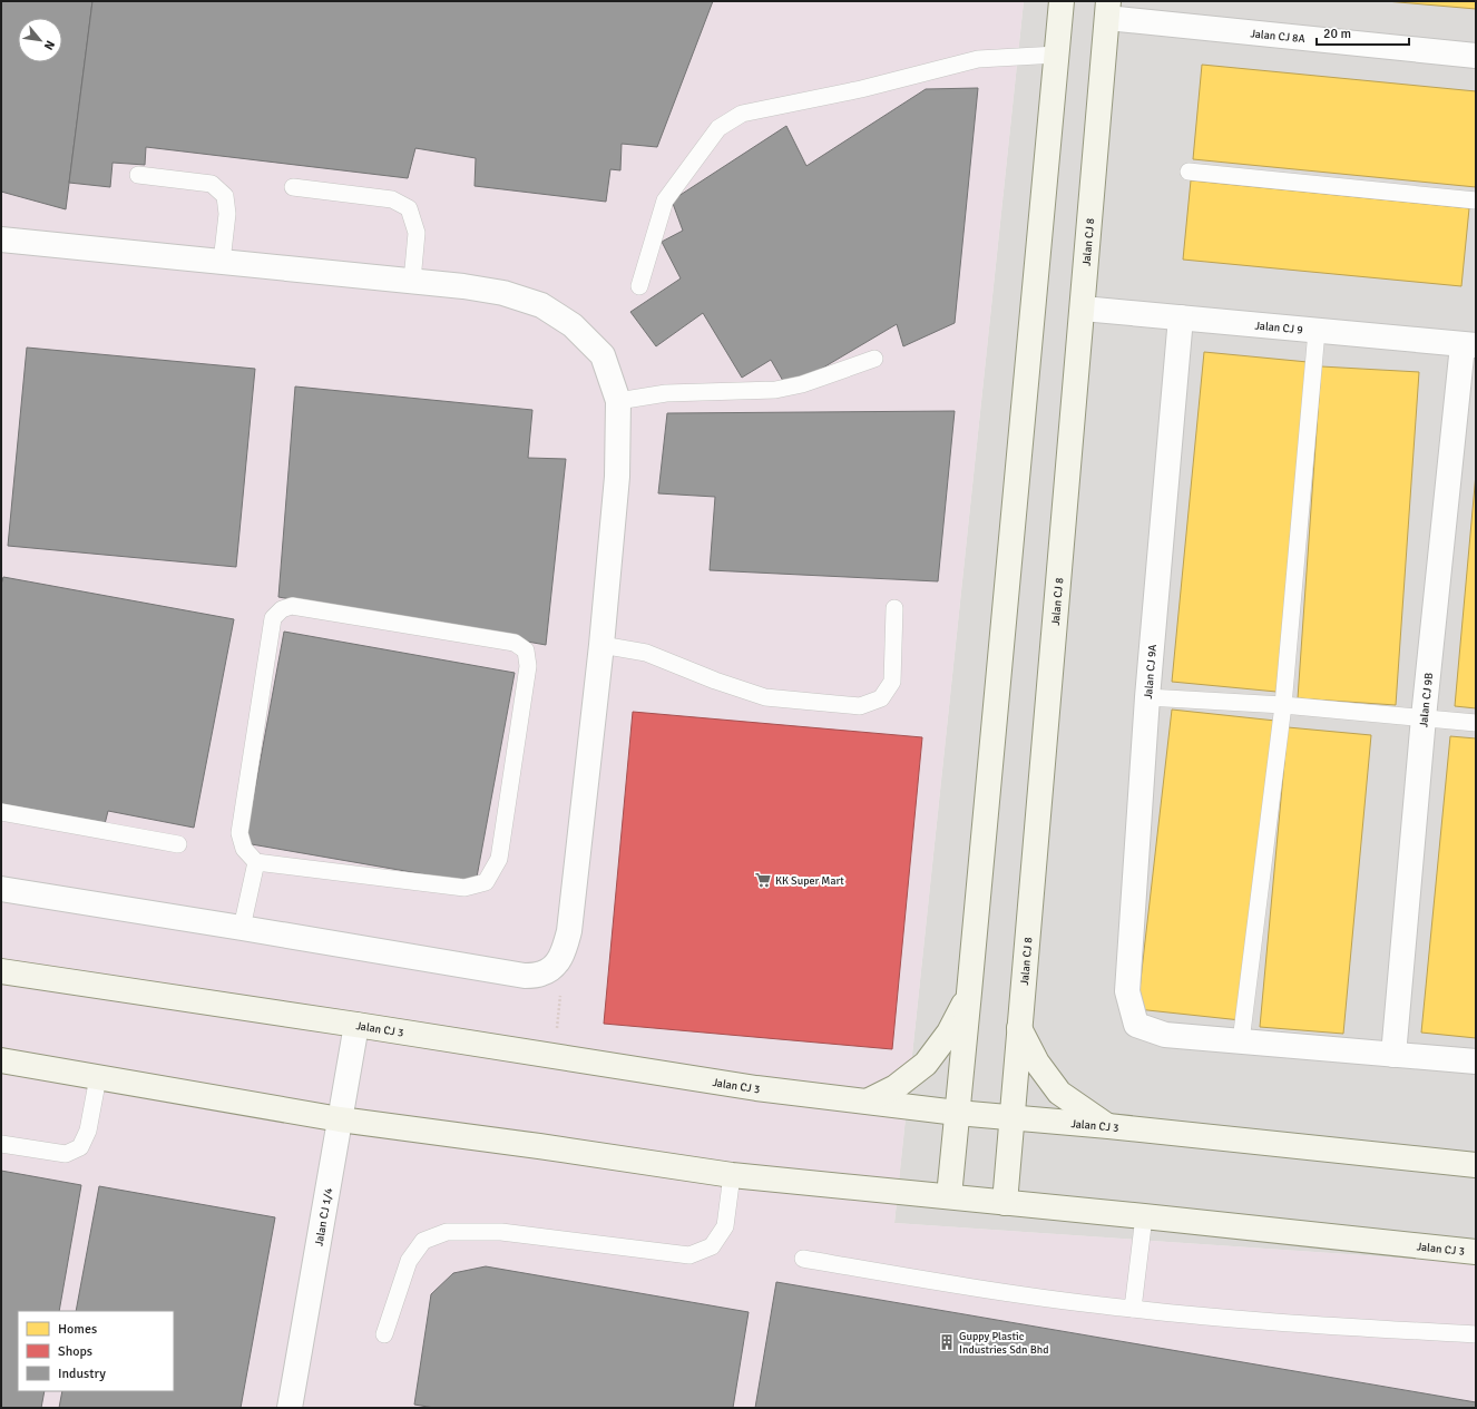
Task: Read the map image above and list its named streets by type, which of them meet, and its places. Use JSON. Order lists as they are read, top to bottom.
{
  "streets": {
    "street": [
      "Jalan CJ 8A",
      "Jalan CJ 8",
      "Jalan CJ 9",
      "Jalan CJ 9A",
      "Jalan CJ 9B",
      "Jalan CJ 3",
      "Jalan CJ 1/4"
    ]
  },
  "crossings": [
    ["Jalan CJ 8A", "Jalan CJ 8"],
    ["Jalan CJ 8", "Jalan CJ 9"],
    ["Jalan CJ 8", "Jalan CJ 3"],
    ["Jalan CJ 9", "Jalan CJ 9A"],
    ["Jalan CJ 9", "Jalan CJ 9B"],
    ["Jalan CJ 3", "Jalan CJ 1/4"]
  ],
  "places": {
    "supermarket": ["KK Super Mart"],
    "building": ["Guppy Plastic Industries Sdn Bhd"]
  },
  "legend": ["Homes", "Shops", "Industry"],
  "scale_bar": "20 m",
  "north": "bottom right"
}
